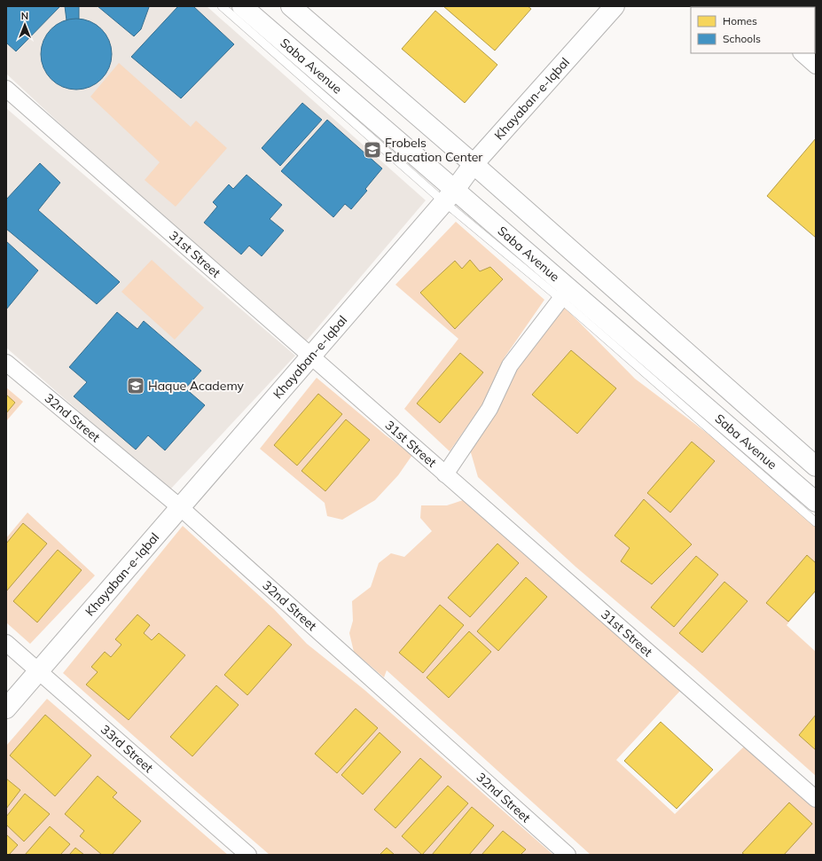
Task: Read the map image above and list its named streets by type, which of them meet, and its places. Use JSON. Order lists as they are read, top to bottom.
{
  "streets": {
    "main road": ["Saba Avenue", "Khayaban-e-Iqbal"],
    "street": ["31st Street", "32nd Street", "33rd Street"]
  },
  "crossings": [
    ["Saba Avenue", "Khayaban-e-Iqbal"],
    ["Khayaban-e-Iqbal", "31st Street"],
    ["Khayaban-e-Iqbal", "32nd Street"],
    ["Khayaban-e-Iqbal", "33rd Street"]
  ],
  "places": {
    "school or university": ["Frobels Education Center", "Haque Academy"]
  },
  "legend": ["Homes", "Schools"],
  "north": "top"
}
